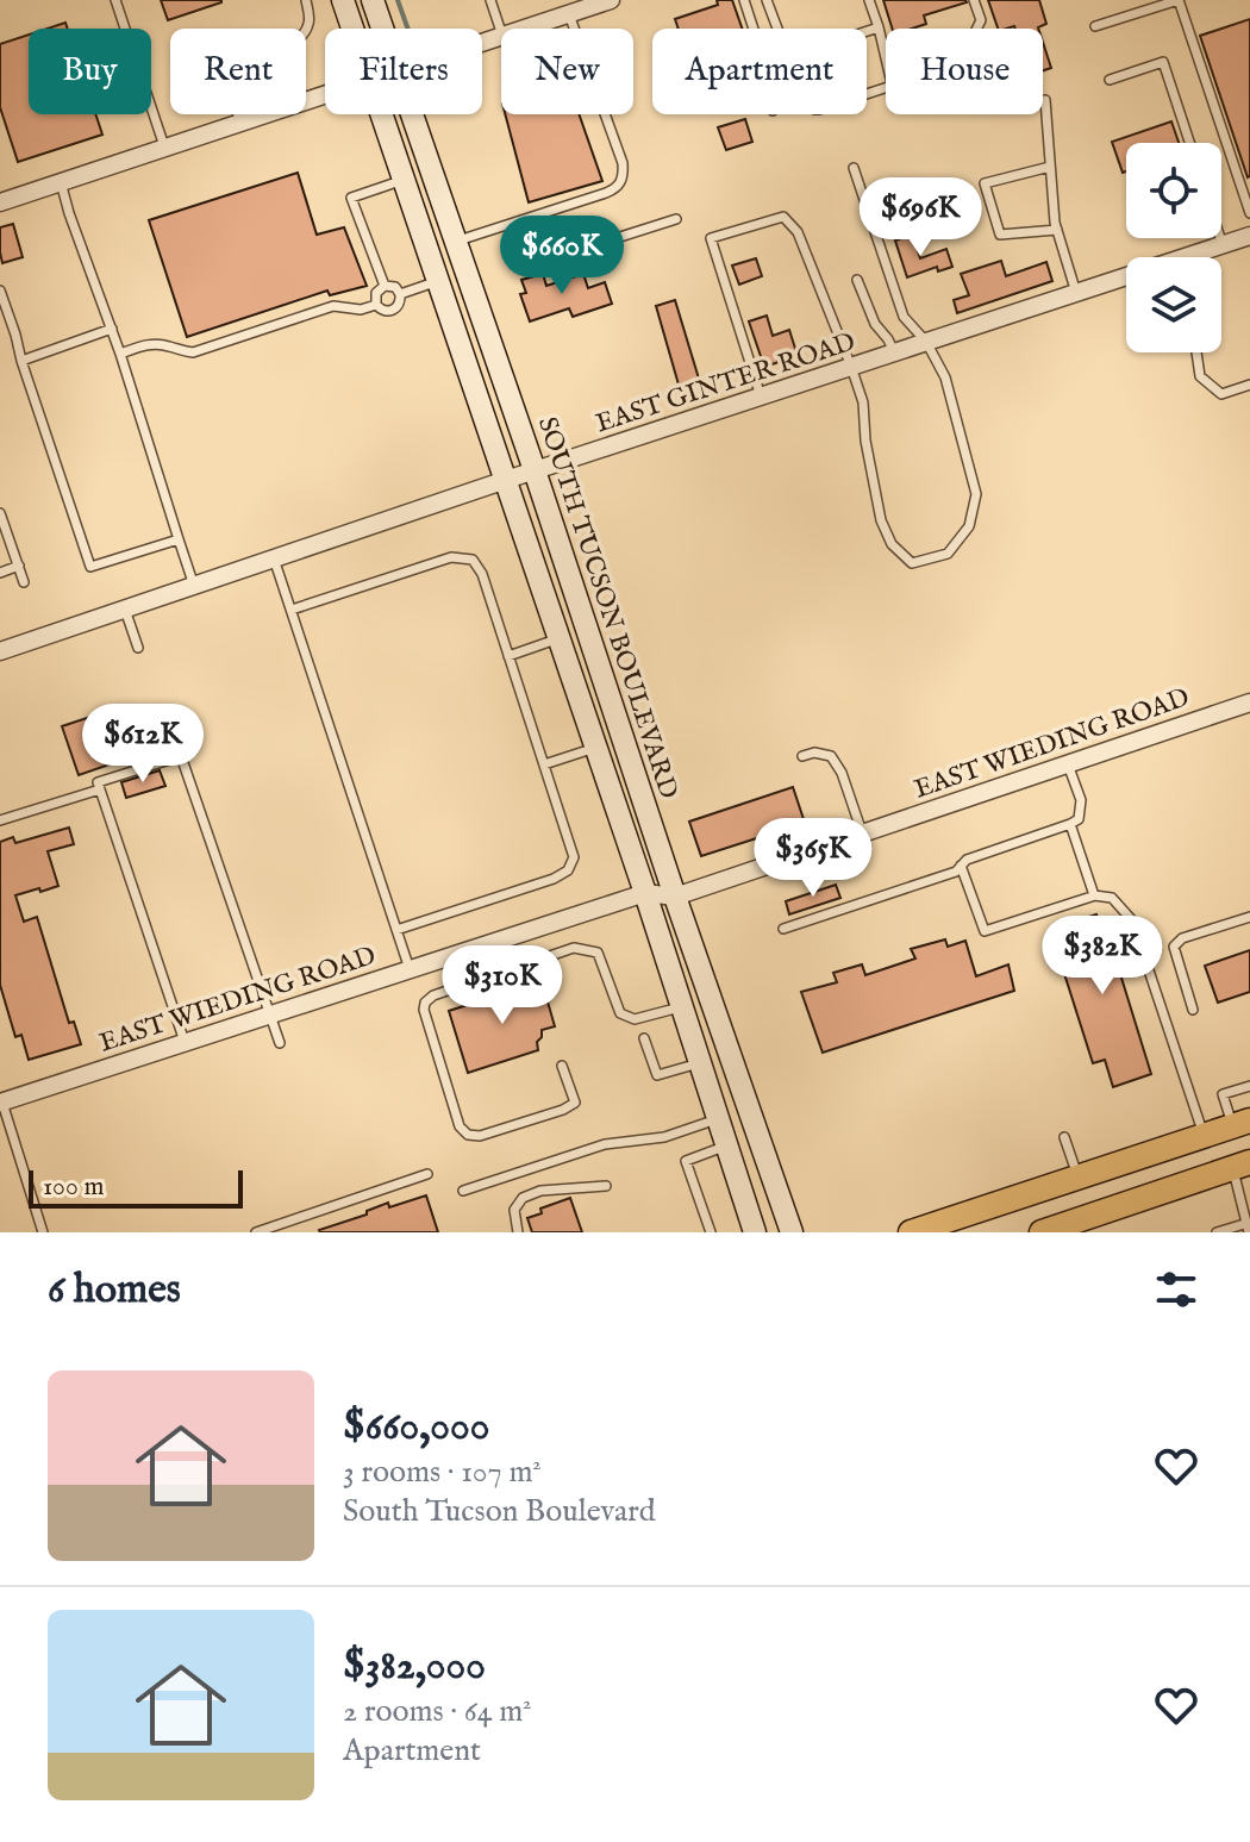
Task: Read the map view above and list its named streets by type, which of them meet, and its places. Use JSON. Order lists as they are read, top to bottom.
{
  "streets": {
    "main road": ["SOUTH TUCSON BOULEVARD"],
    "street": ["EAST GINTER ROAD", "EAST WIEDING ROAD"]
  },
  "crossings": [
    ["EAST GINTER ROAD", "SOUTH TUCSON BOULEVARD"],
    ["SOUTH TUCSON BOULEVARD", "EAST WIEDING ROAD"]
  ],
  "scale_bar": "100 m",
  "page": {
    "chip": [
      "Buy",
      "Rent",
      "Filters",
      "New",
      "Apartment",
      "House"
    ],
    "price": [
      "$696K",
      "$660K",
      "$612K",
      "$365K",
      "$382K",
      "$310K"
    ],
    "scale": "100 m",
    "heading": "6 homes",
    "list": [
      {
        "name": "$660,000",
        "note": "3 rooms · 107 m² · South Tucson Boulevard"
      },
      {
        "name": "$382,000",
        "note": "2 rooms · 64 m² · Apartment"
      }
    ]
  }
}
